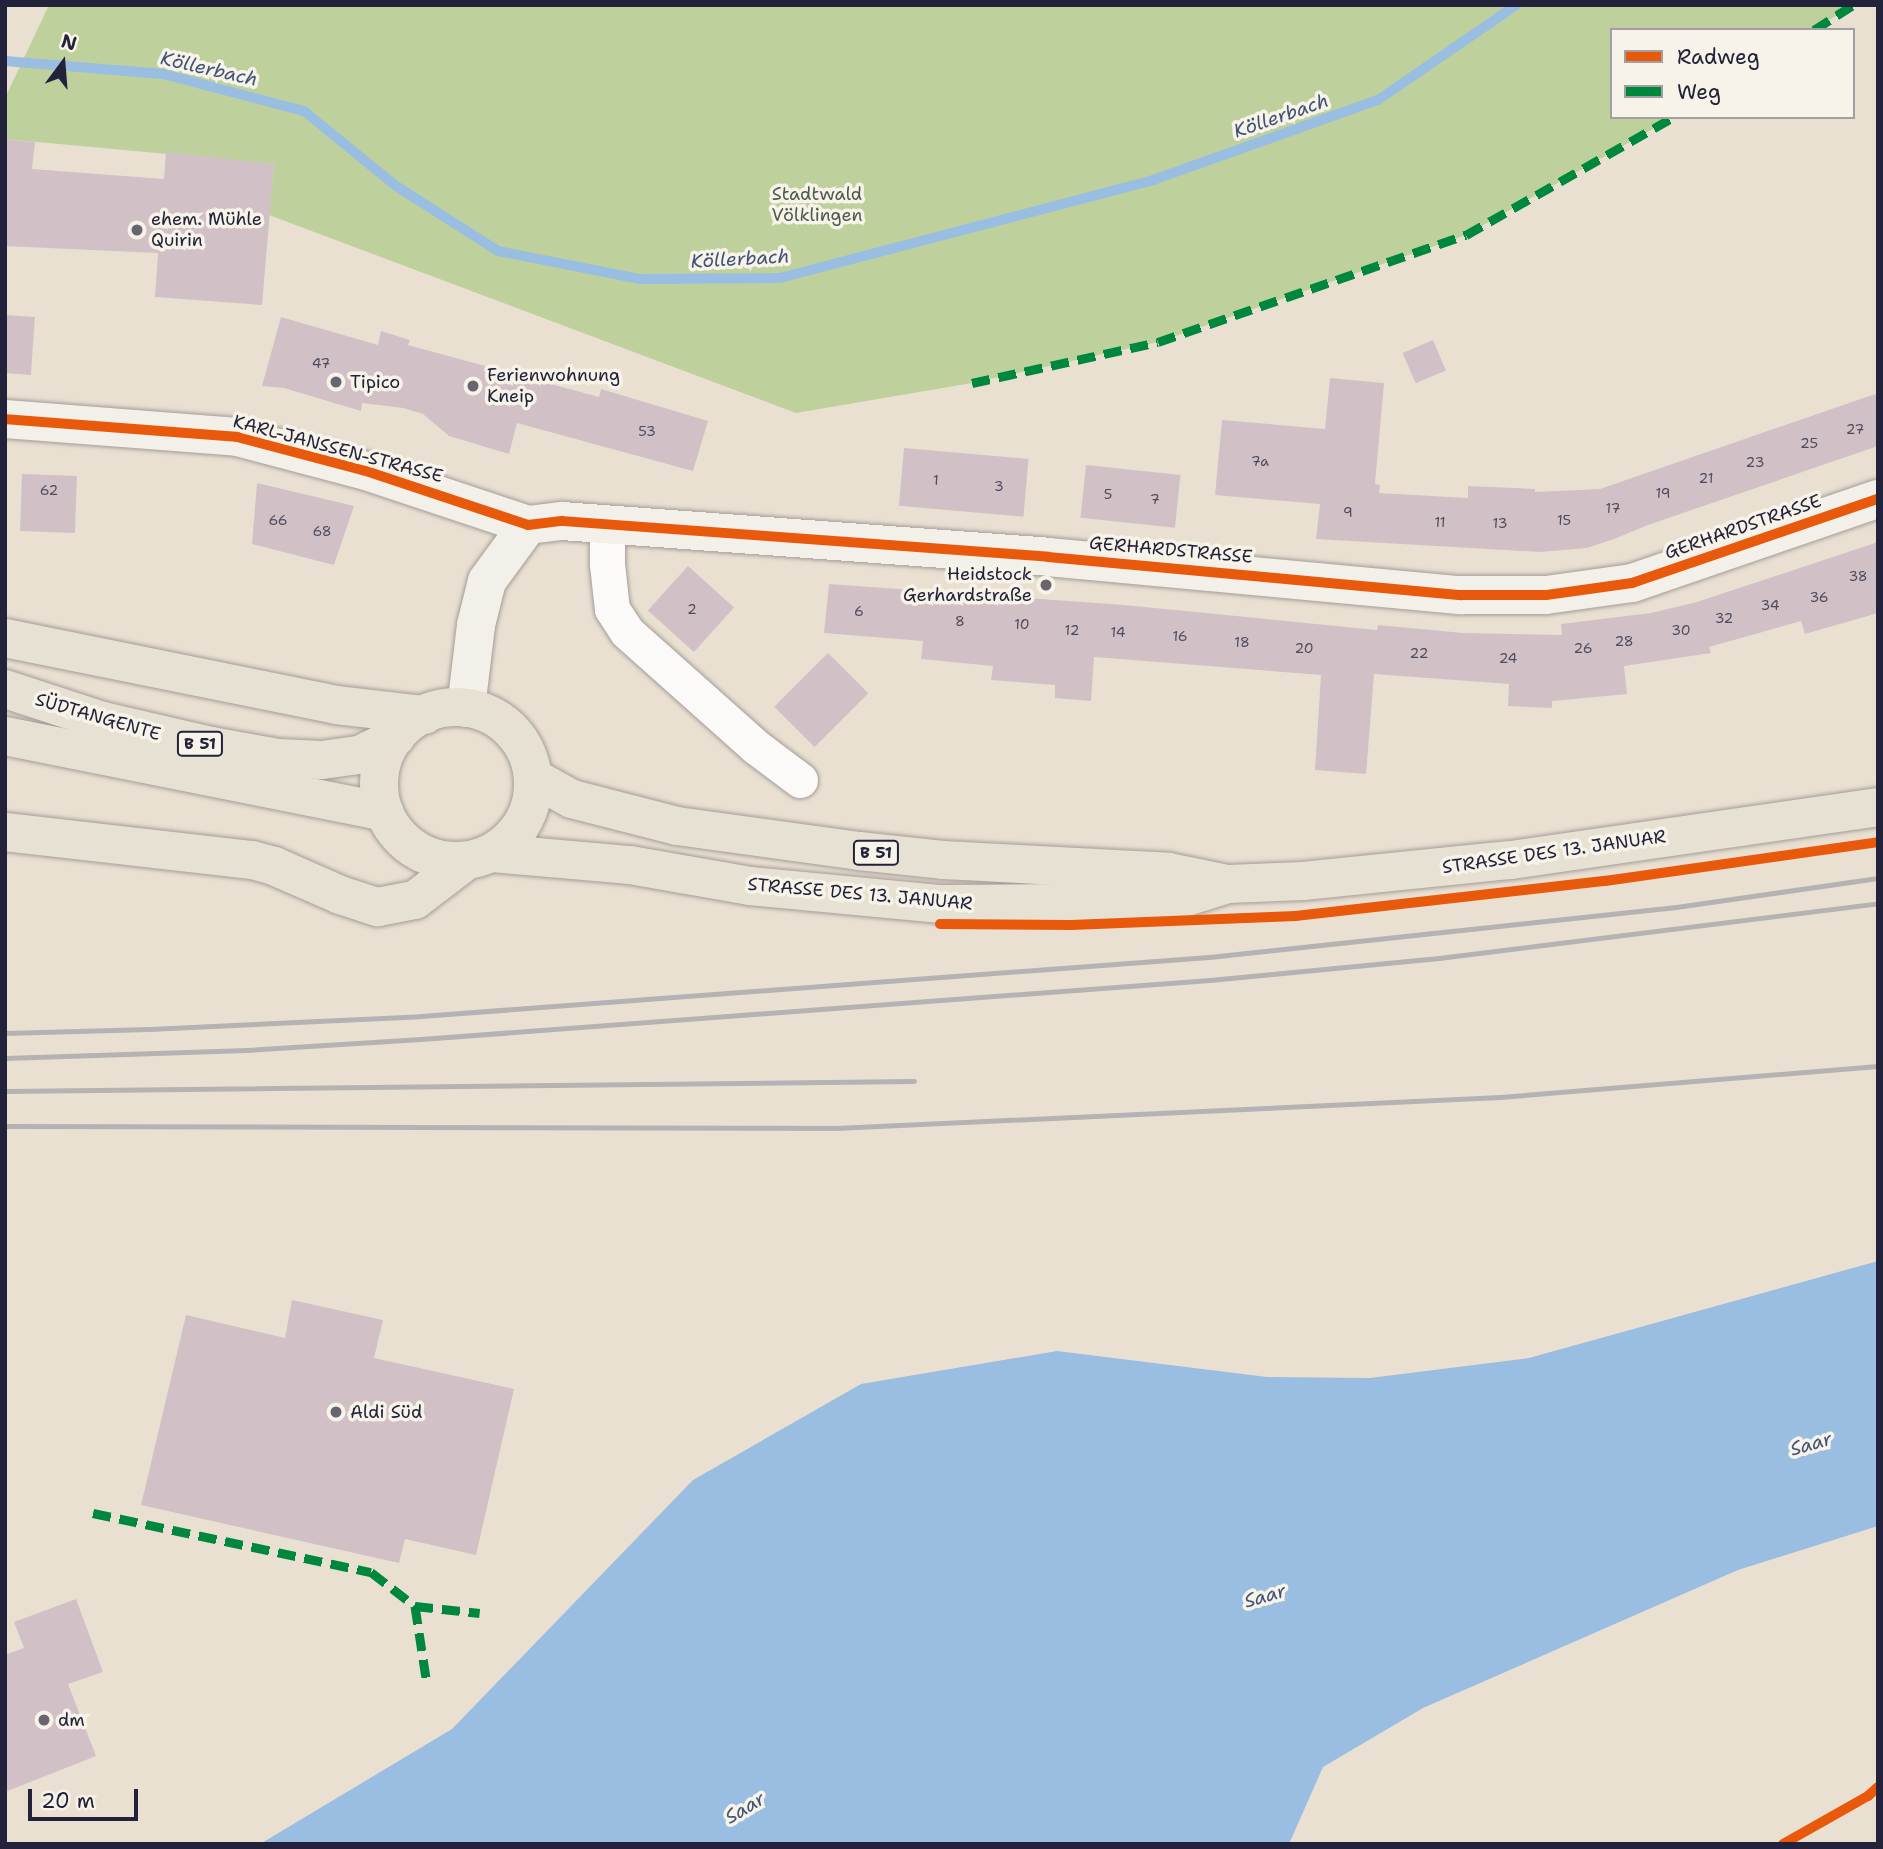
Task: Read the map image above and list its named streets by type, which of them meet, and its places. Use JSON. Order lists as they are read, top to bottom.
{
  "streets": {
    "main road": ["SÜDTANGENTE", "B 51", "STRASSE DES 13. JANUAR"],
    "street": ["KARL-JANSSEN-STRASSE", "GERHARDSTRASSE"]
  },
  "crossings": [
    ["KARL-JANSSEN-STRASSE", "GERHARDSTRASSE"],
    ["SÜDTANGENTE", "STRASSE DES 13. JANUAR"]
  ],
  "water": ["Köllerbach", "Saar"],
  "parks": ["Stadtwald Völklingen"],
  "places": [
    "ehem. Mühle Quirin",
    "Tipico",
    "Ferienwohnung Kneip",
    "Heidstock Gerhardstraße",
    "Aldi Süd",
    "dm"
  ],
  "house_numbers": [
    "47",
    "27",
    "53",
    "25",
    "7a",
    "23",
    "21",
    "1",
    "3",
    "62",
    "19",
    "5",
    "7",
    "17",
    "9",
    "66",
    "15",
    "11",
    "13",
    "68",
    "38",
    "36",
    "34",
    "2",
    "6",
    "32",
    "8",
    "10",
    "12",
    "30",
    "14",
    "16",
    "28",
    "18",
    "20",
    "26",
    "22",
    "24"
  ],
  "legend": ["Radweg", "Weg"],
  "scale_bar": "20 m",
  "north": "top"
}
